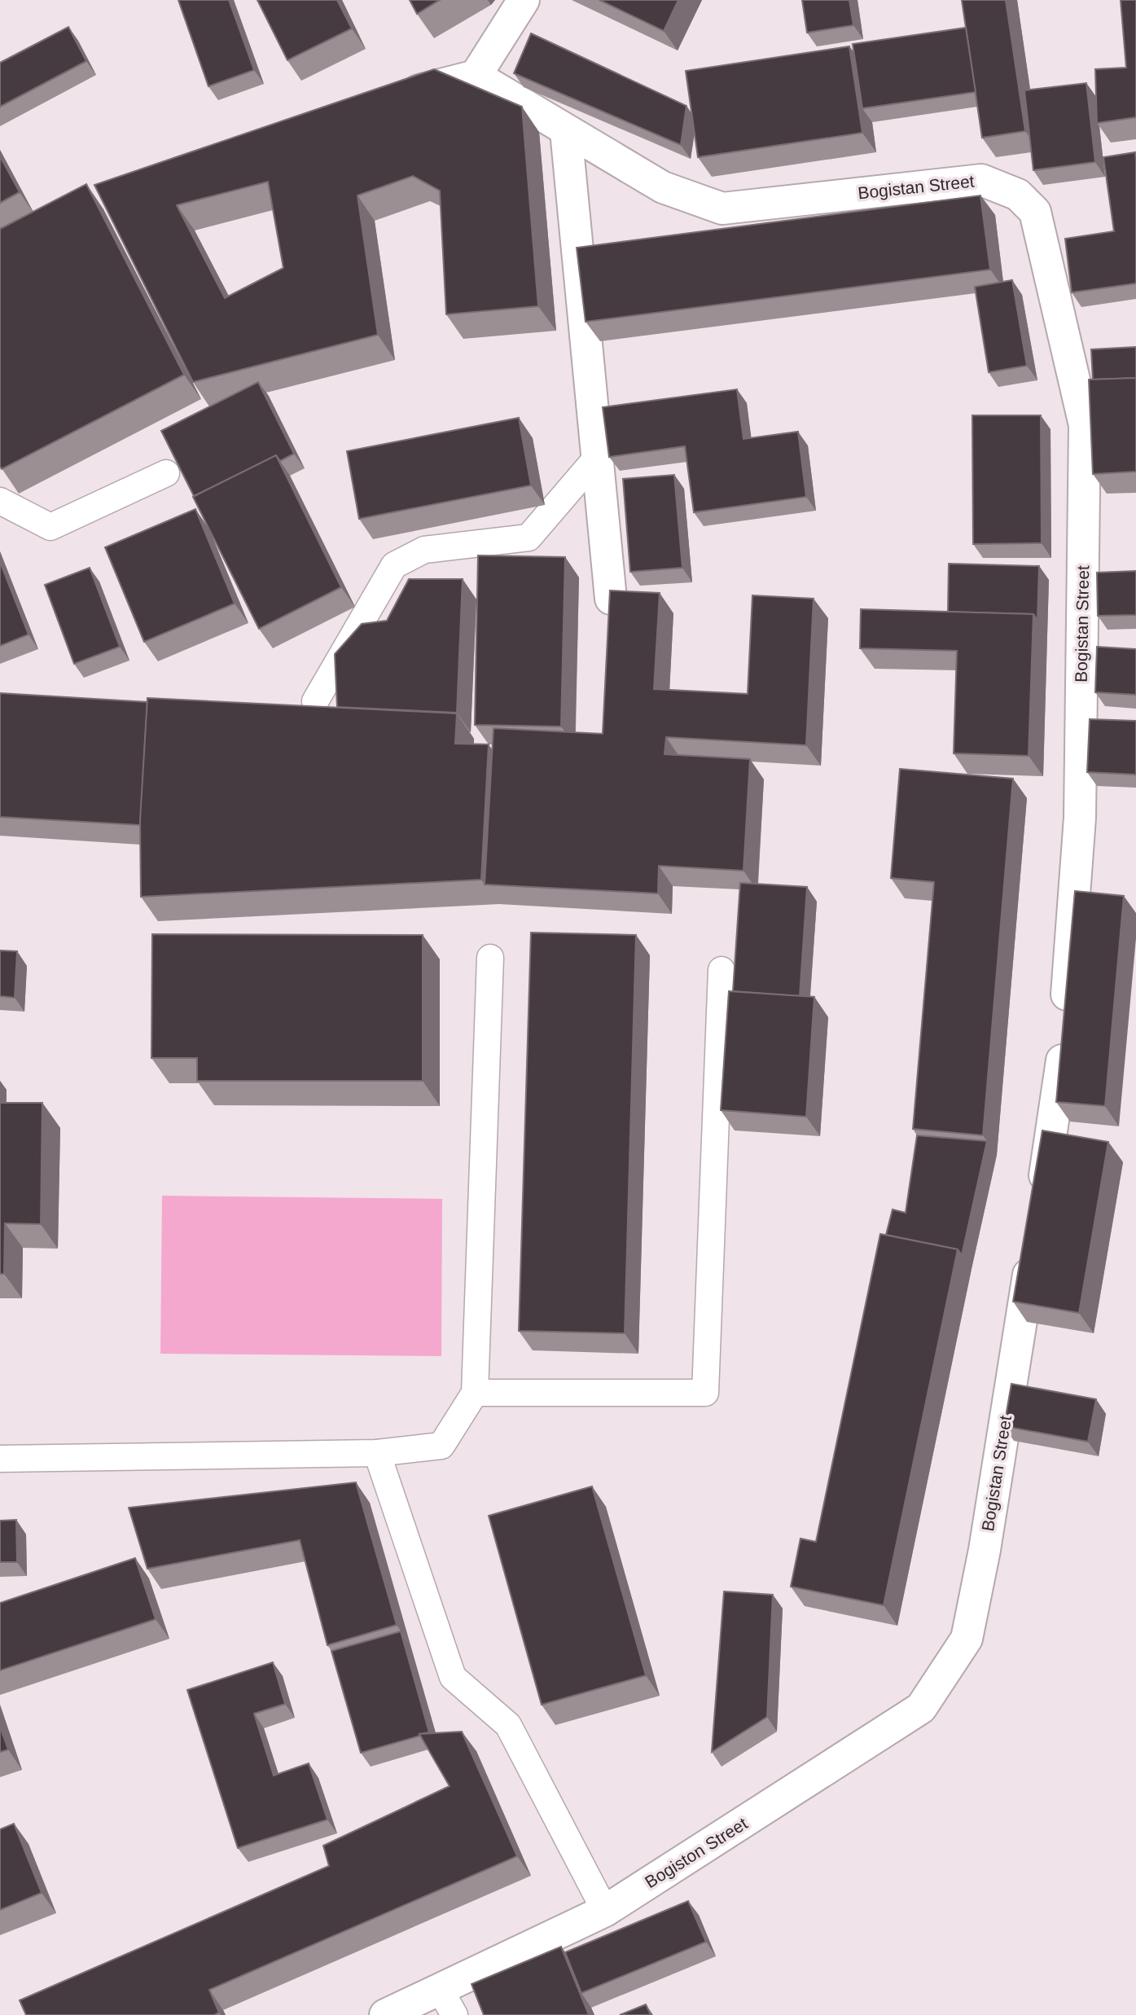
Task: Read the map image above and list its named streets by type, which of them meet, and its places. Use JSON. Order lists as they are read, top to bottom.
{
  "streets": {
    "street": ["Bogistan Street"]
  }
}
